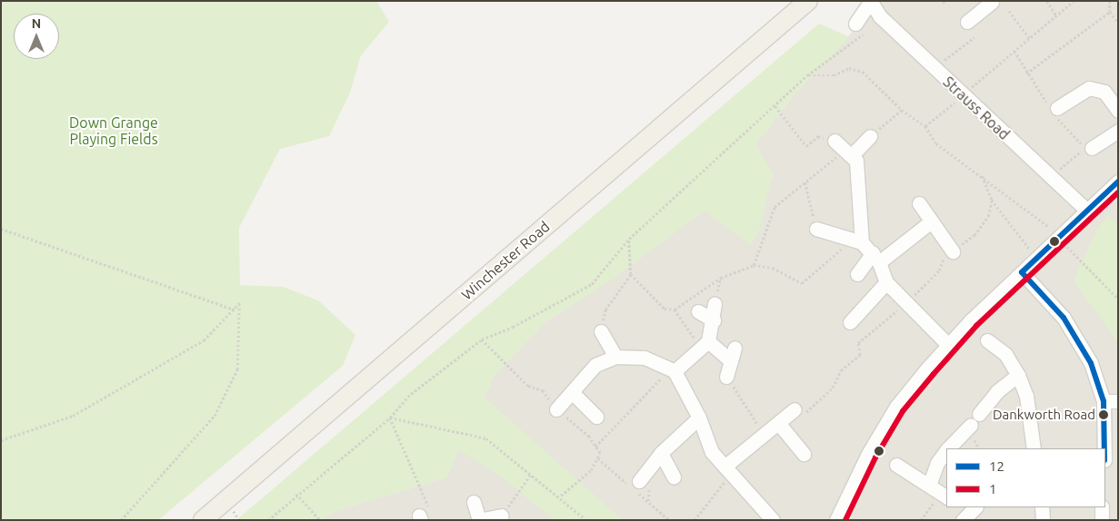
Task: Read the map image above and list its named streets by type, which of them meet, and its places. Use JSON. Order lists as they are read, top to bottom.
{
  "streets": {
    "main road": ["Winchester Road"],
    "street": ["Strauss Road"]
  },
  "parks": ["Down Grange Playing Fields"],
  "places": ["Dankworth Road"],
  "lines": ["transit line 12", "transit line 1"],
  "legend": ["12", "1"],
  "north": "top"
}
